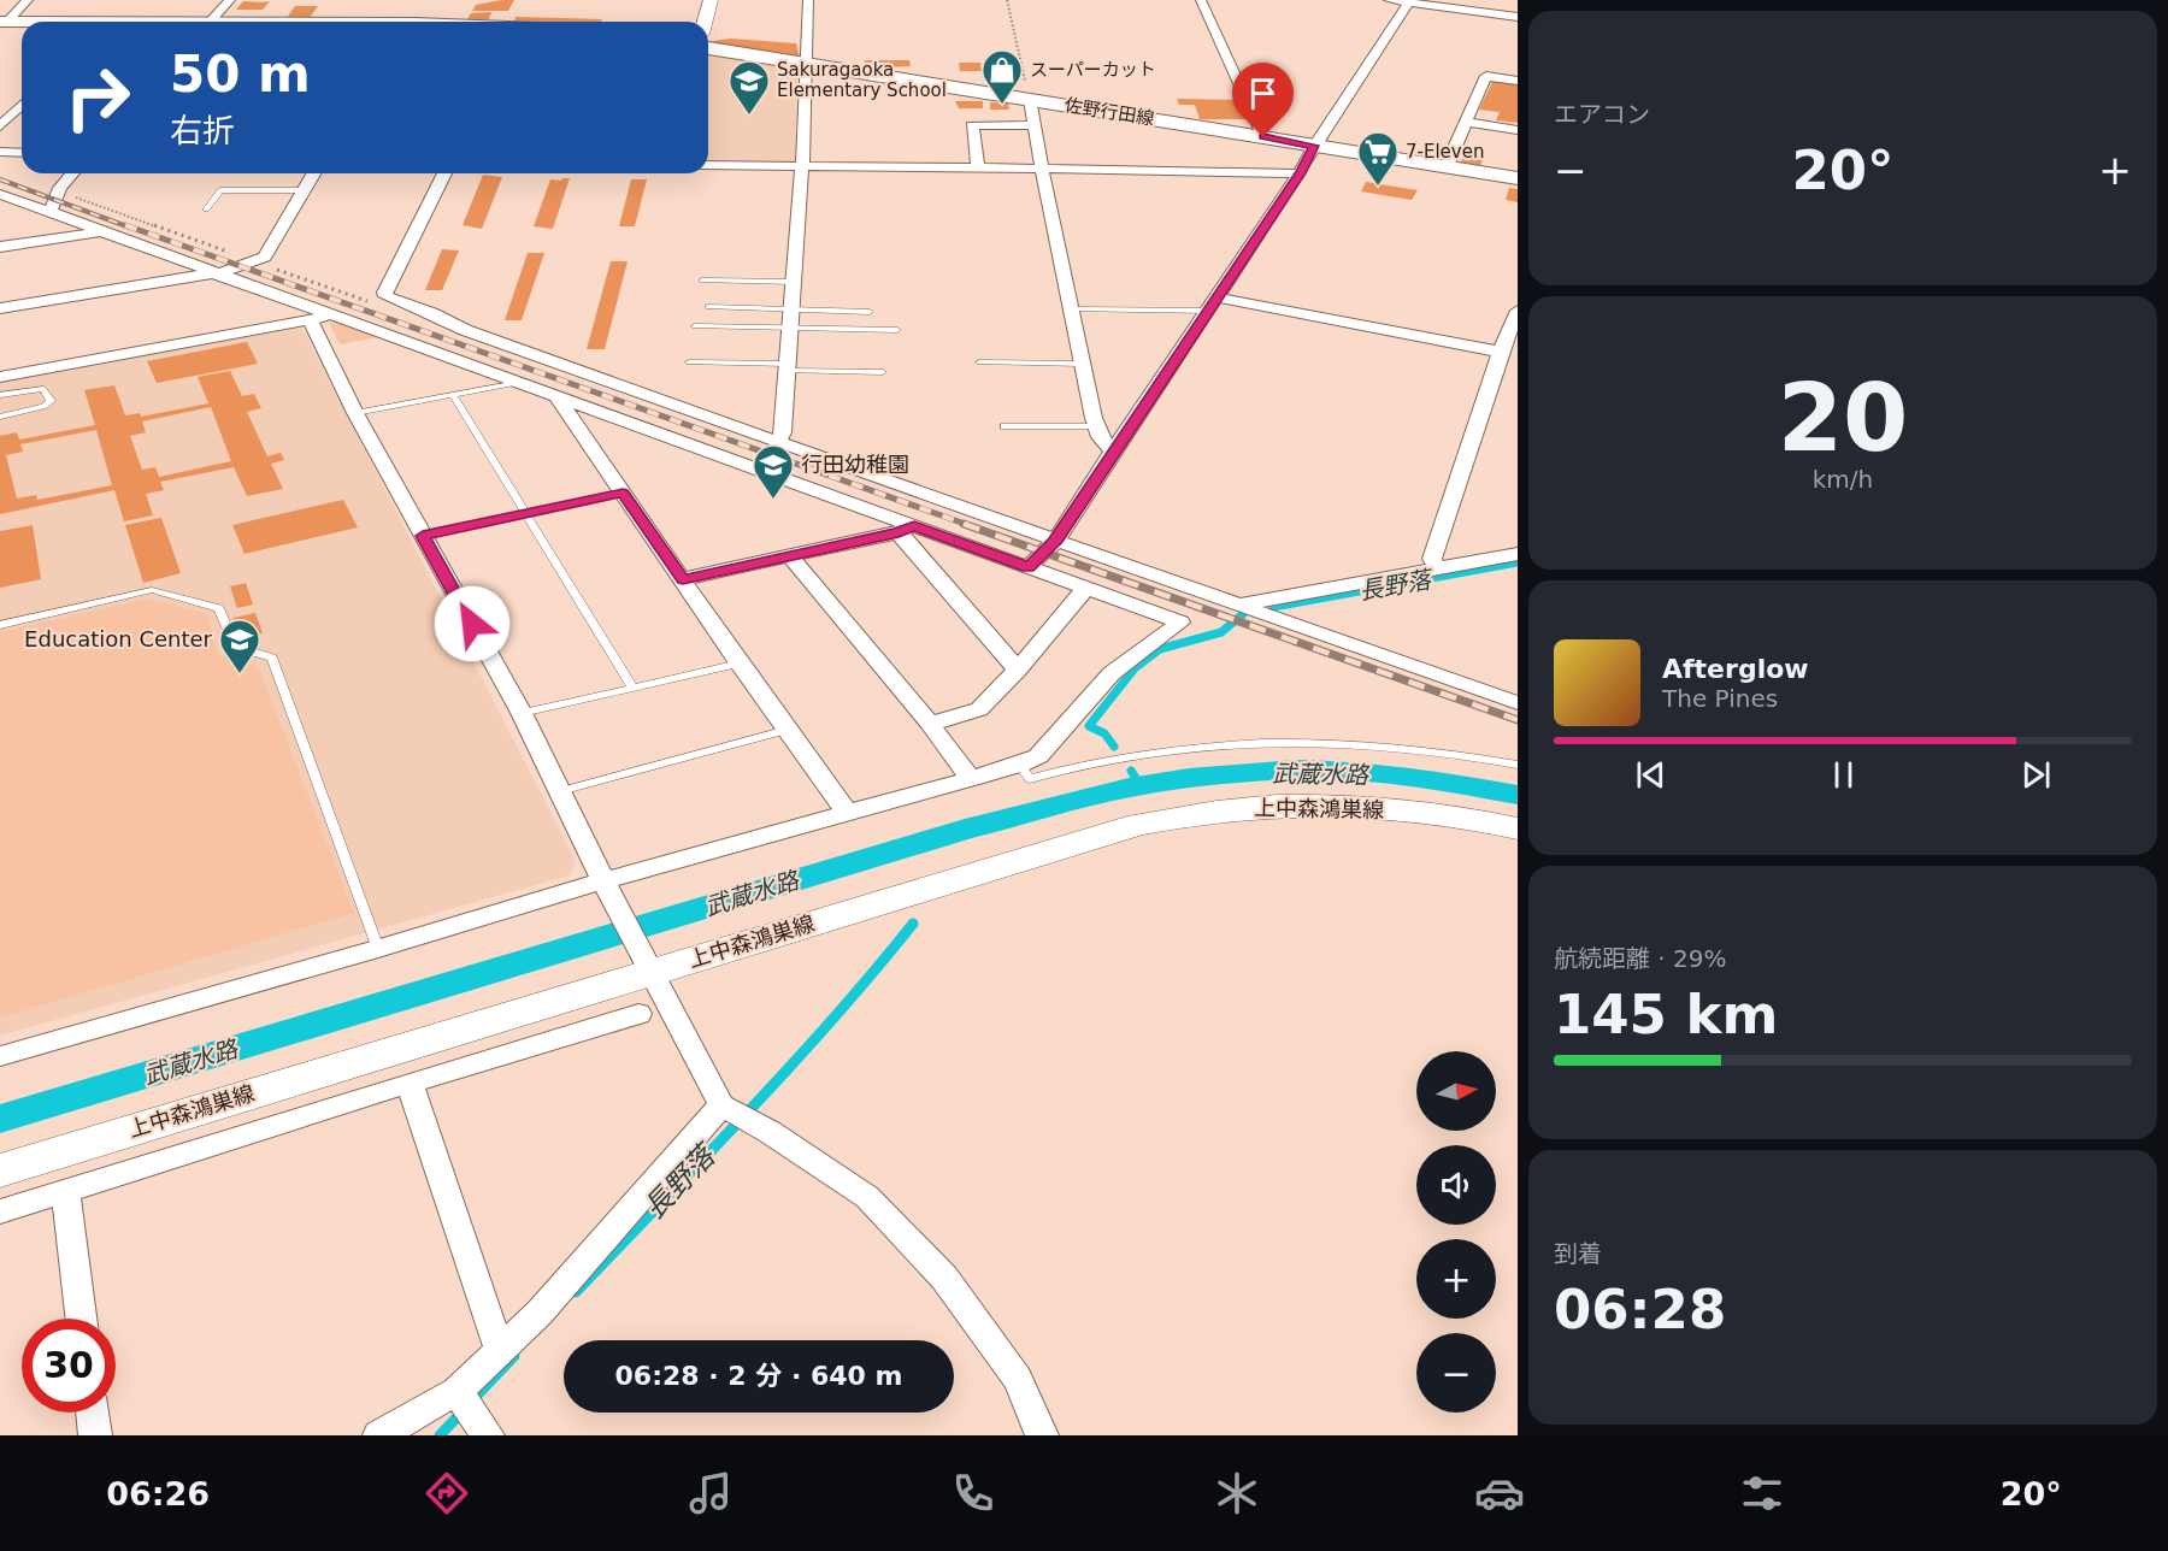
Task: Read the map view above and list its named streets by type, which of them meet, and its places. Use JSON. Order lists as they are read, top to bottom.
{
  "streets": {
    "main road": ["佐野行田線", "上中森鴻巣線"]
  },
  "water": ["長野落", "武蔵水路"],
  "places": {
    "shop": ["スーパーカット"],
    "school or university": ["Sakuragaoka Elementary School", "行田幼稚園", "Education Center"],
    "supermarket": ["7-Eleven"]
  },
  "north": "right",
  "page": {
    "tile": [
      "エアコン",
      ["20", "km/h"],
      ["航続距離 · 29%", "145 km"],
      ["到着", "06:28"]
    ],
    "turn": ["50 m", "右折"],
    "heat": ["−", "20°", "+"],
    "song": ["Afterglow", "The Pines"],
    "map_buttons": ["+", "−"],
    "limit": "30",
    "trip": "06:28 · 2 分 · 640 m",
    "tabs": ["06:26", "20°"]
  }
}
